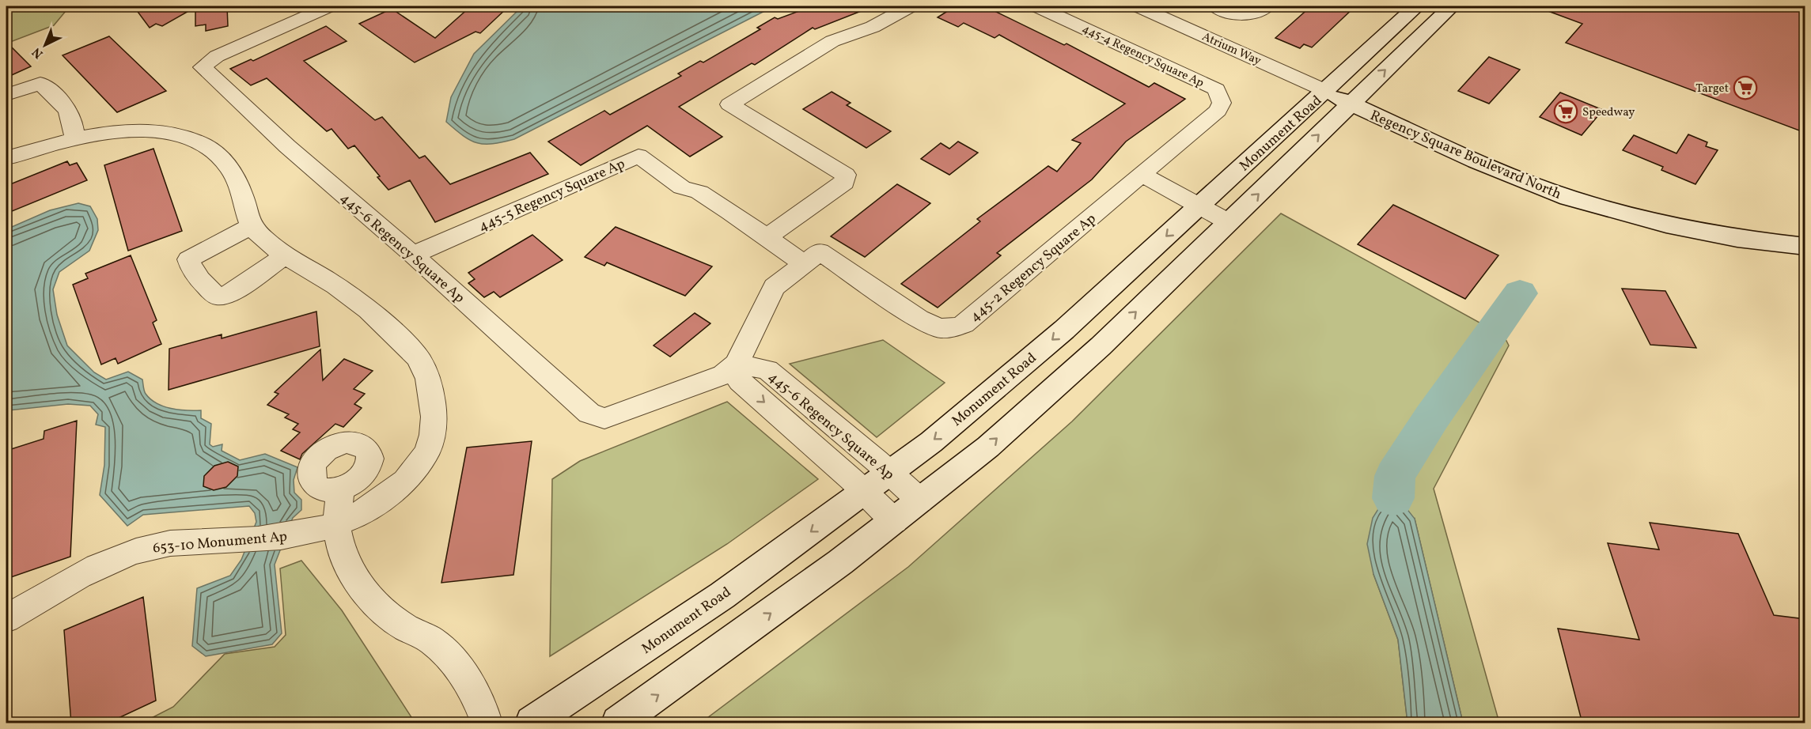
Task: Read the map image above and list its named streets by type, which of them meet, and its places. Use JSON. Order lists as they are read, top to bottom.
{
  "streets": {
    "main road": ["Monument Road", "Regency Square Boulevard North"],
    "street": [
      "Atrium Way",
      "445-4 Regency Square Ap",
      "445-5 Regency Square Ap",
      "445-6 Regency Square Ap",
      "445-2 Regency Square Ap",
      "653-10 Monument Ap"
    ]
  },
  "crossings": [
    ["Atrium Way", "Monument Road"],
    ["Atrium Way", "Regency Square Boulevard North"],
    ["445-4 Regency Square Ap", "445-2 Regency Square Ap"],
    ["Monument Road", "Regency Square Boulevard North"],
    ["Monument Road", "445-6 Regency Square Ap"],
    ["445-5 Regency Square Ap", "445-6 Regency Square Ap"],
    ["445-5 Regency Square Ap", "445-2 Regency Square Ap"]
  ],
  "places": {
    "supermarket": ["Target", "Speedway"]
  },
  "north": "bottom left"
}
